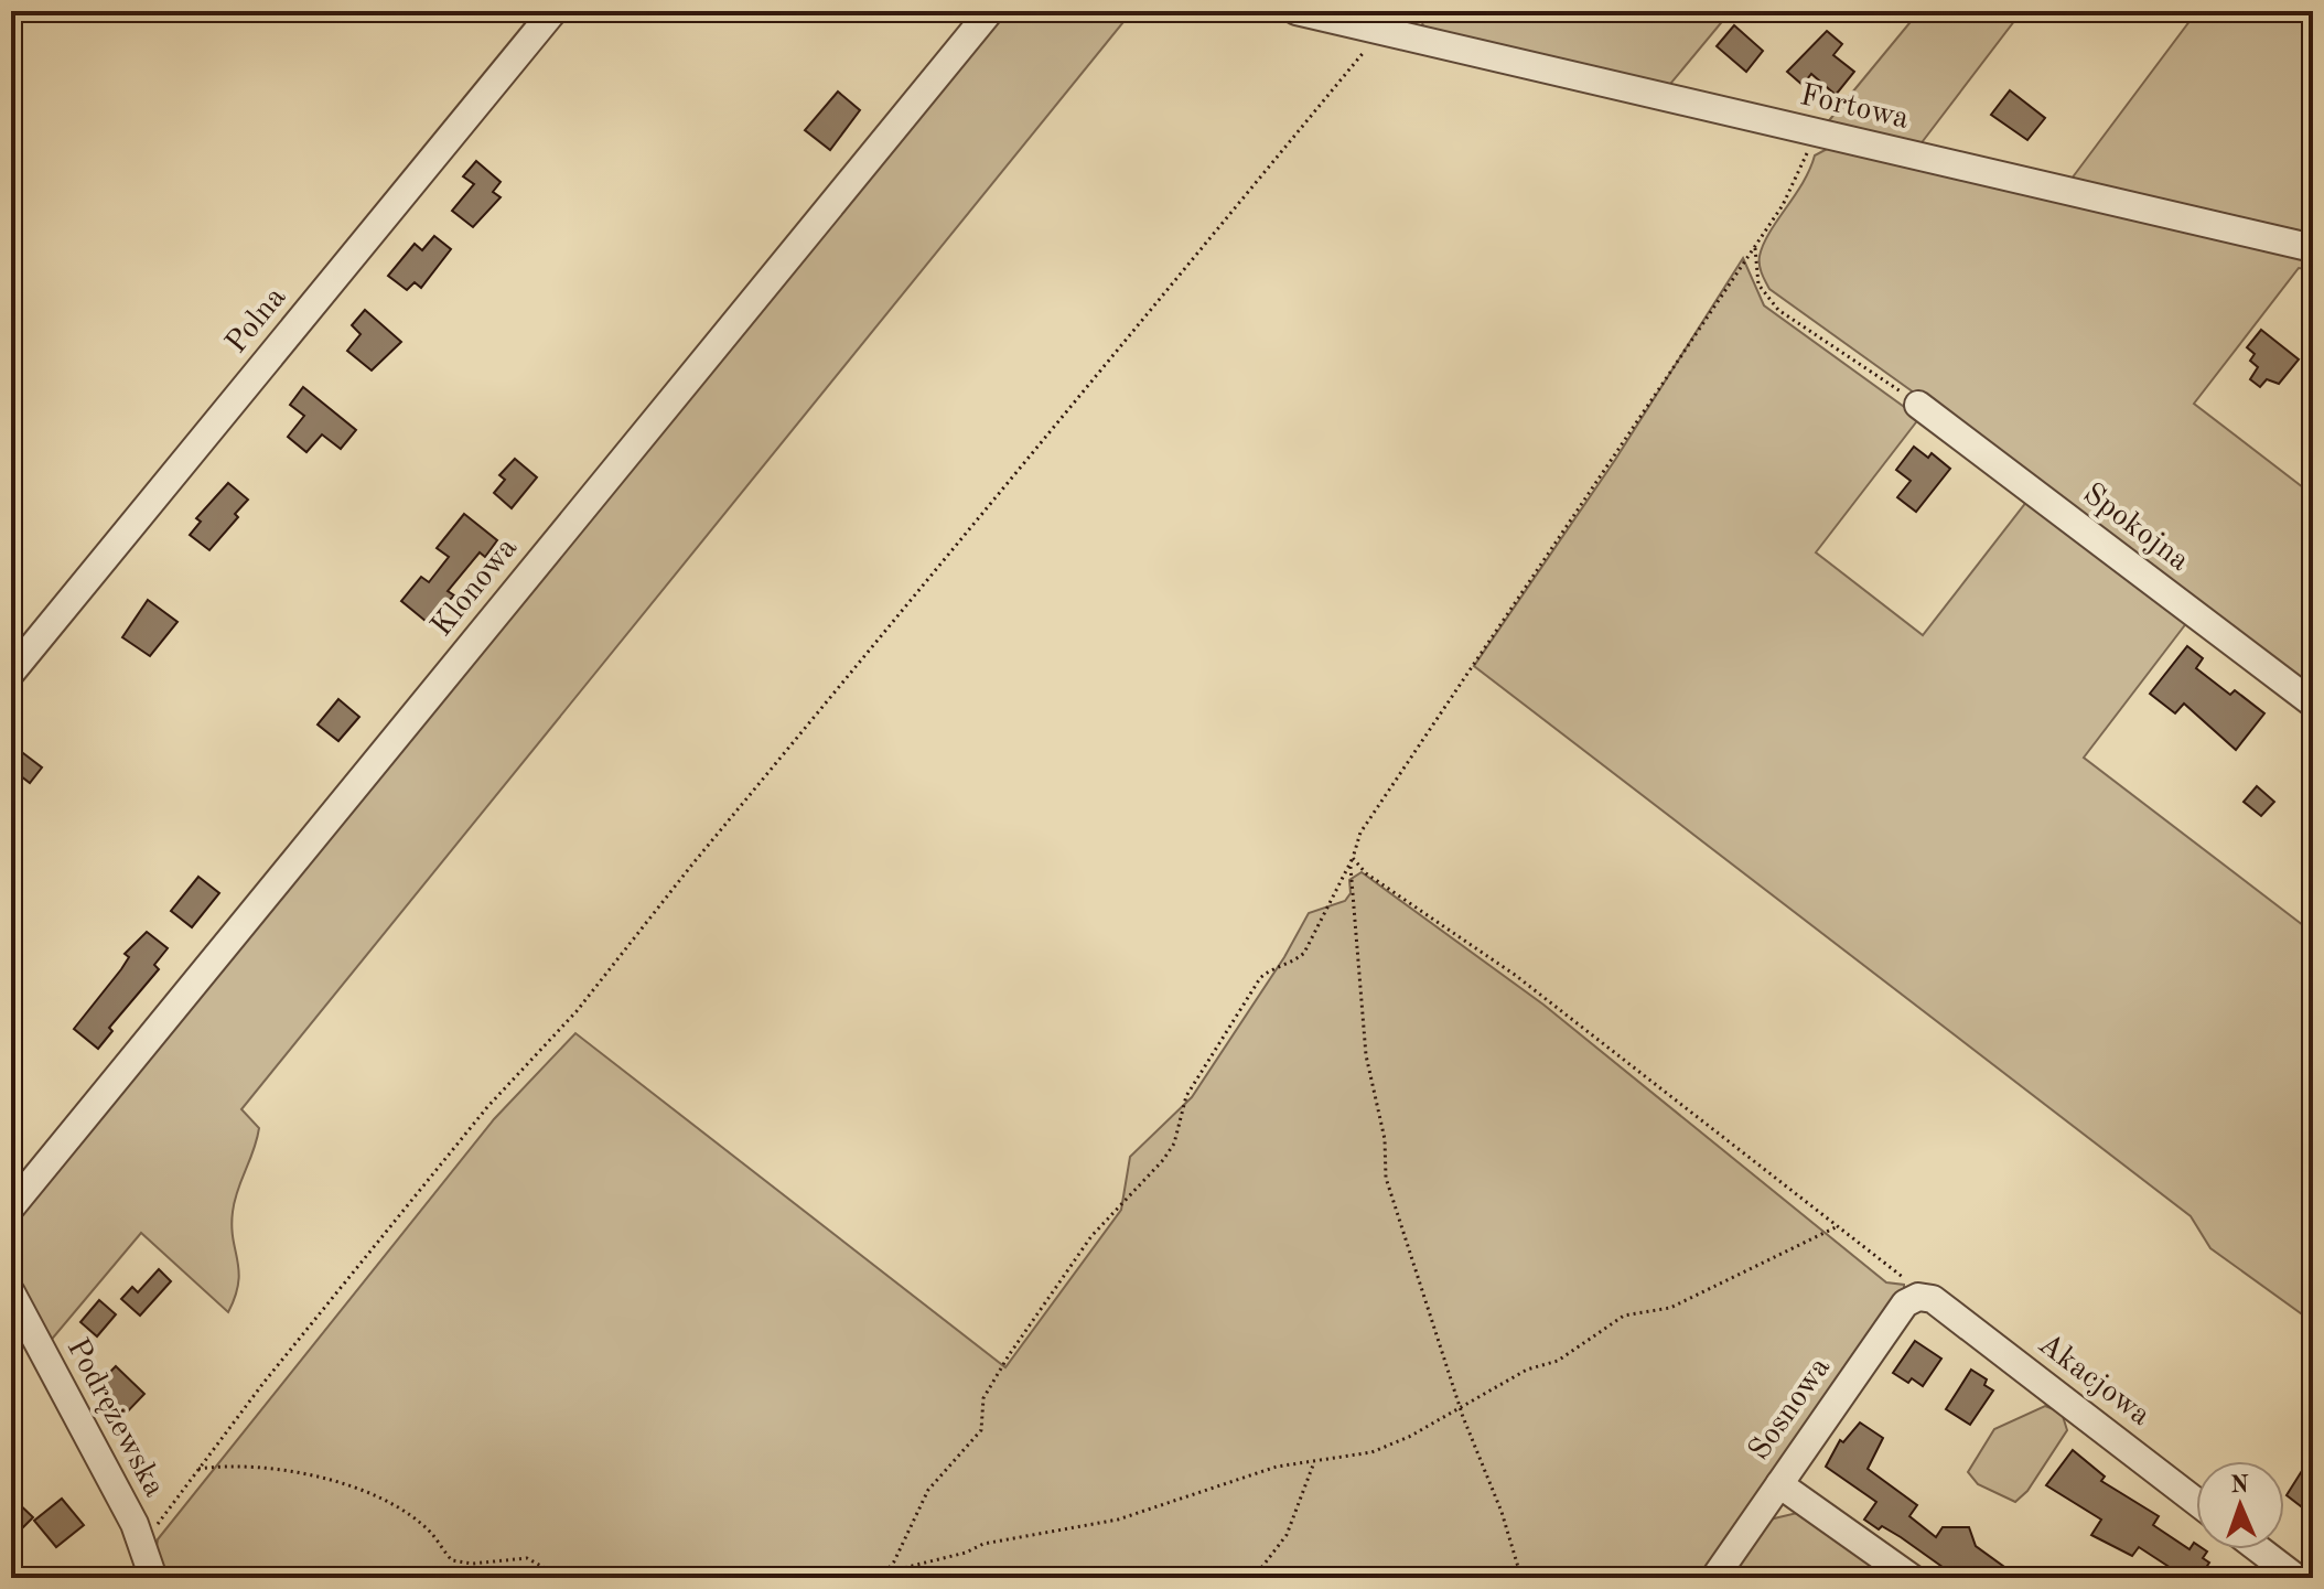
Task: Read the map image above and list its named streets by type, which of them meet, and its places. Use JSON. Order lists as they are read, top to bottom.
{
  "streets": {
    "street": [
      "Fortowa",
      "Polna",
      "Spokojna",
      "Klonowa",
      "Akacjowa",
      "Sosnowa",
      "Podrężewska"
    ]
  },
  "crossings": [
    ["Akacjowa", "Sosnowa"]
  ],
  "north": "top"
}
